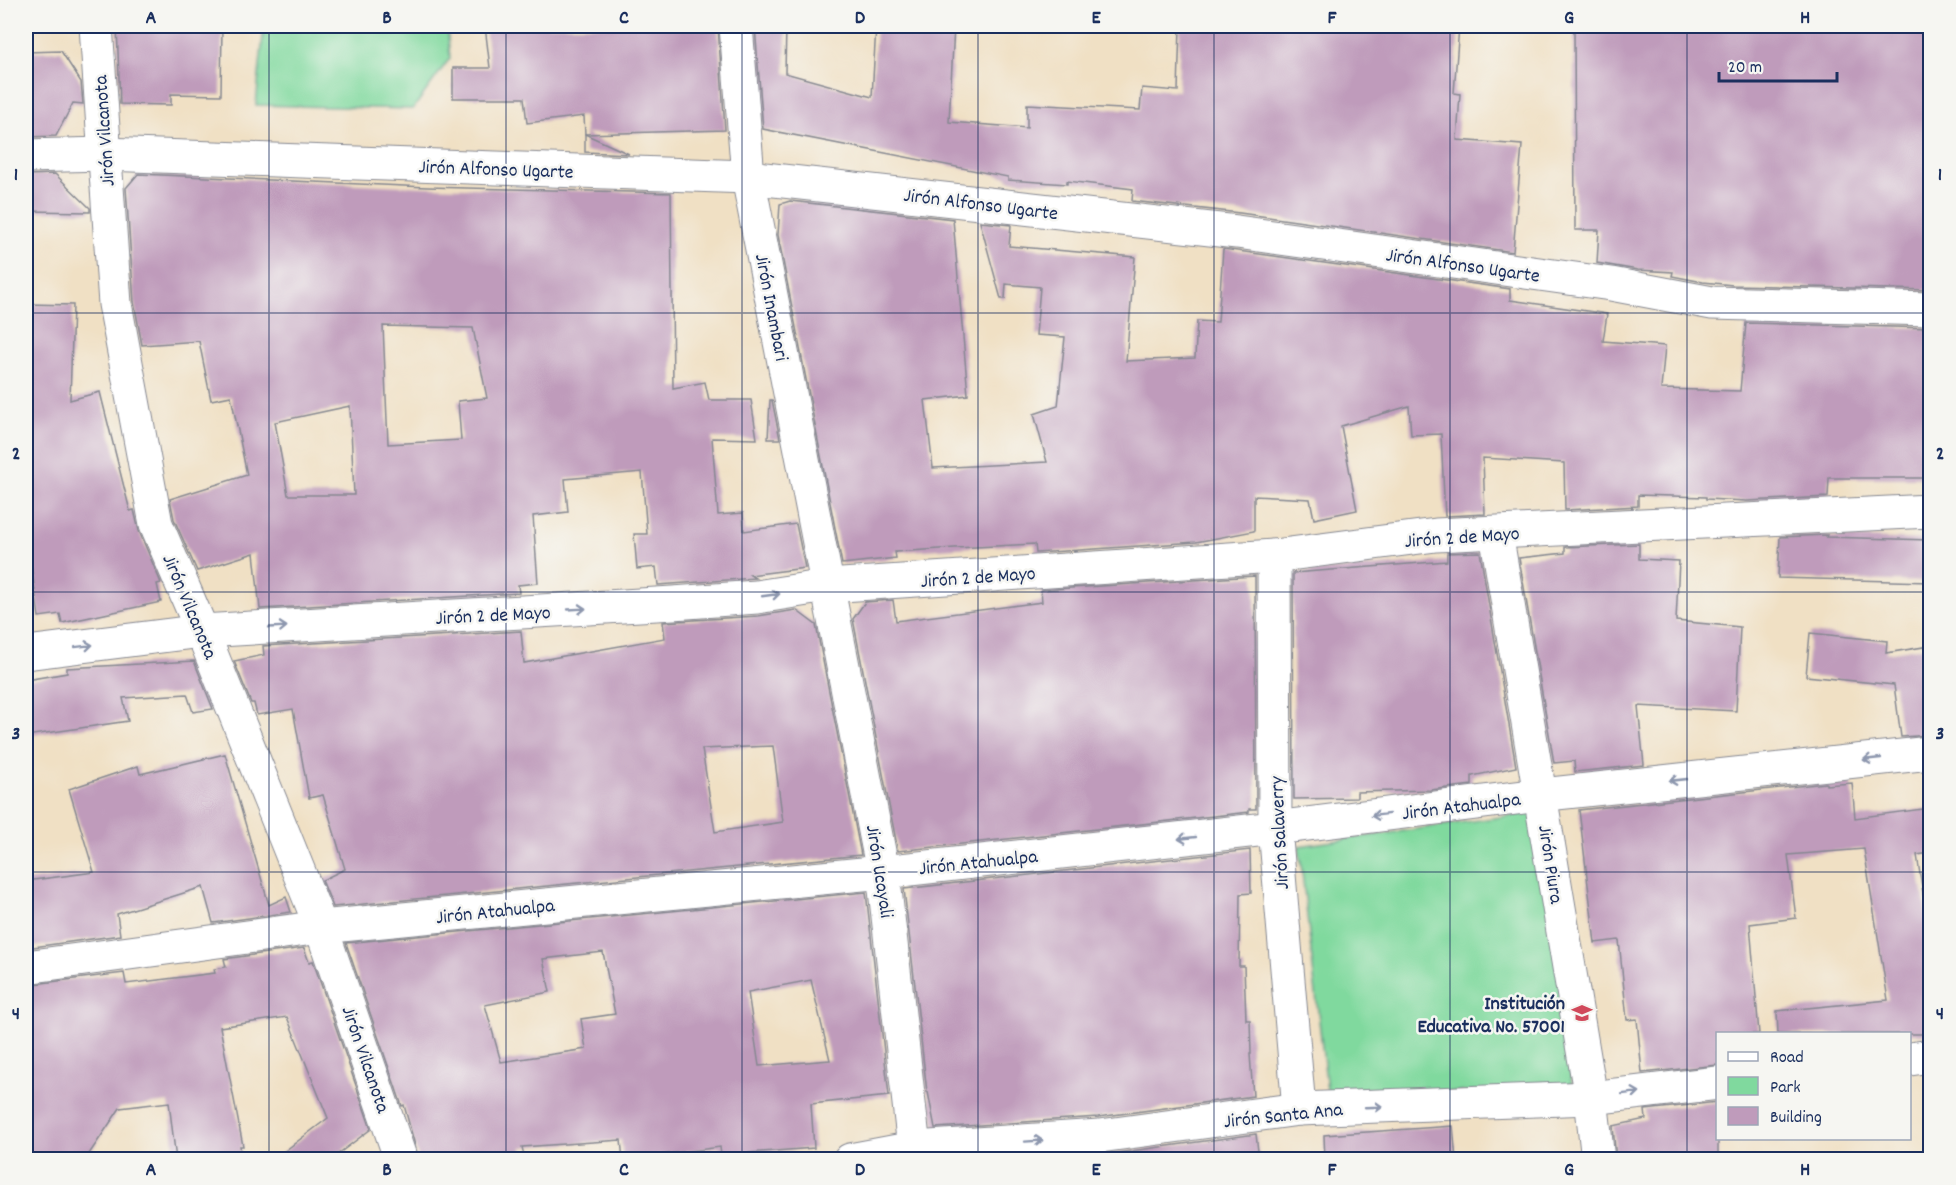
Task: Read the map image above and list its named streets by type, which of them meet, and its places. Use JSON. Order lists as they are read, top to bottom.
{
  "streets": {
    "street": [
      "Jirón Vilcanota",
      "Jirón Alfonso Ugarte",
      "Jirón Inambari",
      "Jirón 2 de Mayo",
      "Jirón Atahualpa",
      "Jirón Salaverry",
      "Jirón Piura",
      "Jirón Ucayali",
      "Jirón Santa Ana"
    ]
  },
  "crossings": [
    ["Jirón Vilcanota", "Jirón Alfonso Ugarte"],
    ["Jirón Vilcanota", "Jirón 2 de Mayo"],
    ["Jirón Vilcanota", "Jirón Atahualpa"],
    ["Jirón Alfonso Ugarte", "Jirón Inambari"],
    ["Jirón Inambari", "Jirón 2 de Mayo"],
    ["Jirón Inambari", "Jirón Ucayali"],
    ["Jirón 2 de Mayo", "Jirón Salaverry"],
    ["Jirón 2 de Mayo", "Jirón Piura"],
    ["Jirón 2 de Mayo", "Jirón Ucayali"],
    ["Jirón Atahualpa", "Jirón Salaverry"],
    ["Jirón Atahualpa", "Jirón Piura"],
    ["Jirón Atahualpa", "Jirón Ucayali"],
    ["Jirón Salaverry", "Jirón Santa Ana"],
    ["Jirón Piura", "Jirón Santa Ana"],
    ["Jirón Ucayali", "Jirón Santa Ana"]
  ],
  "one_way": ["Jirón 2 de Mayo", "Jirón Atahualpa", "Jirón Santa Ana"],
  "places": {
    "school or university": ["Institución Educativa No. 57001"]
  },
  "legend": ["Road", "Park", "Building"],
  "scale_bar": "20 m",
  "grid": {
    "columns": [
      "A",
      "B",
      "C",
      "D",
      "E",
      "F",
      "G",
      "H"
    ],
    "rows": [
      "1",
      "2",
      "3",
      "4"
    ]
  }
}
